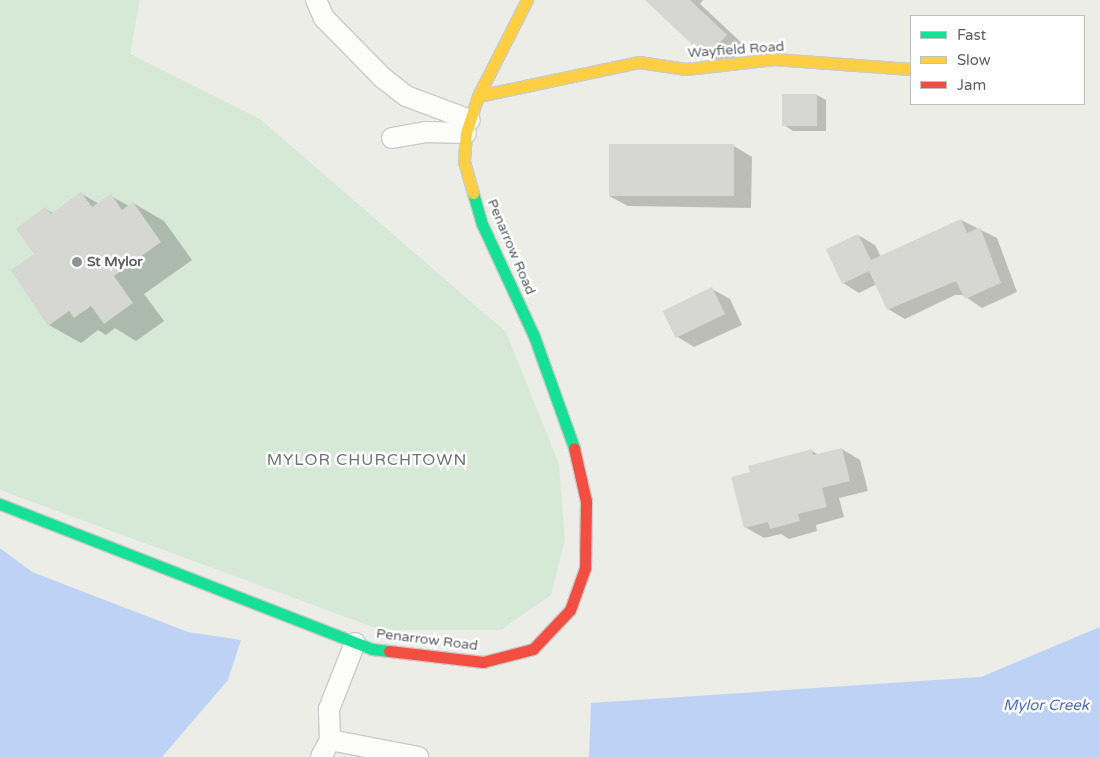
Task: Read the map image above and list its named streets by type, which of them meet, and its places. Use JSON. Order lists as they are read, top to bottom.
{
  "streets": {
    "street": ["Wayfield Road", "Penarrow Road"]
  },
  "crossings": [
    ["Wayfield Road", "Penarrow Road"]
  ],
  "districts": ["MYLOR CHURCHTOWN"],
  "water": ["Mylor Creek"],
  "places": ["St Mylor"],
  "legend": ["Fast", "Slow", "Jam"]
}
